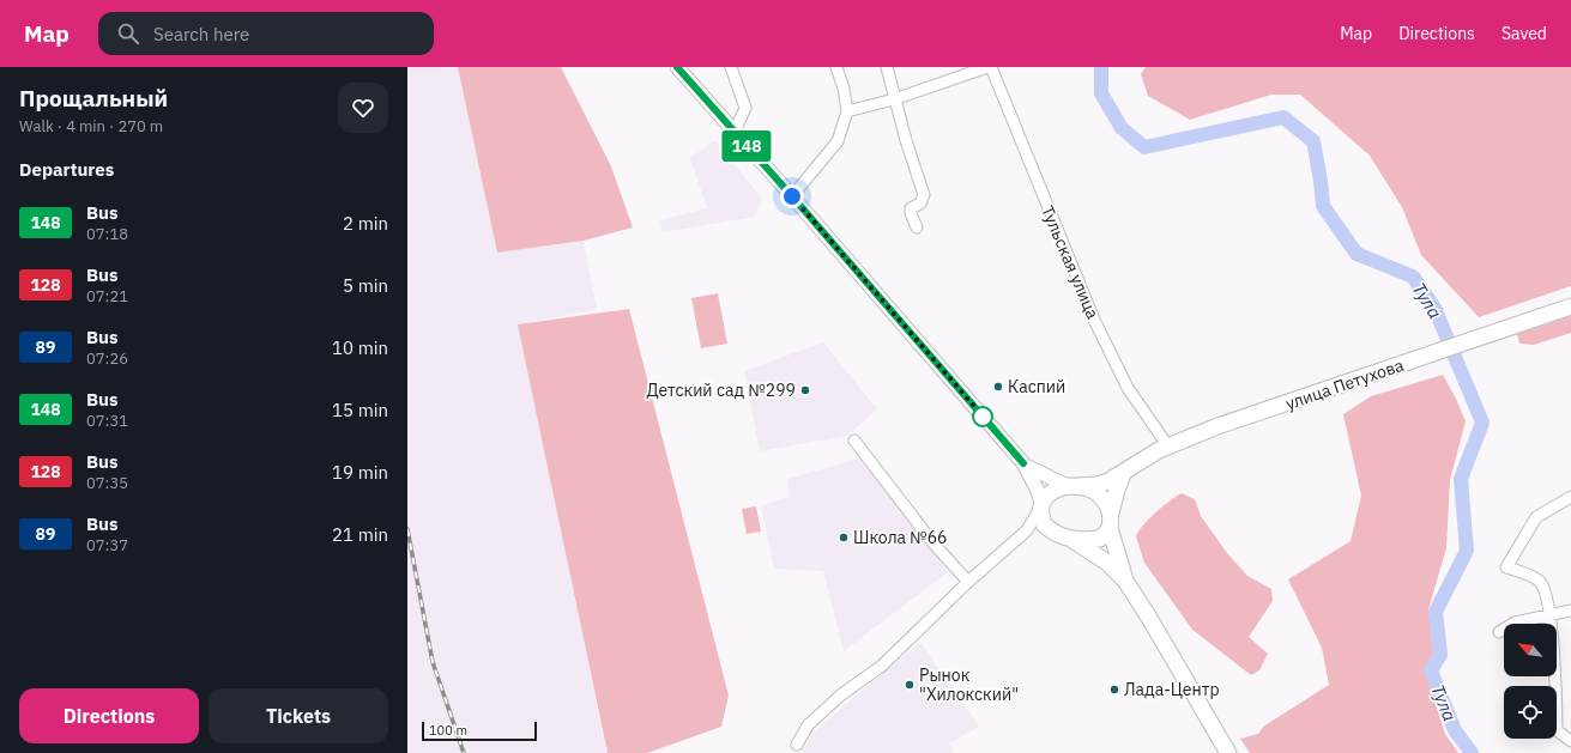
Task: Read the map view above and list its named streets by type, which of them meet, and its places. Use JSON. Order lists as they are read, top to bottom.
{
  "streets": {
    "highway": ["улица Петухова"],
    "street": ["Тульская улица"]
  },
  "crossings": [
    ["Тульская улица", "улица Петухова"]
  ],
  "water": ["Тула"],
  "places": [
    "Каспий",
    "Детский сад №299",
    "Школа №66",
    "Рынок \"Хилокский\"",
    "Лада-Центр"
  ],
  "lines": ["bus line 148"],
  "scale_bar": "100 m",
  "north": "top left",
  "page": {
    "header": "Map",
    "search": "Search here",
    "nav": ["Map", "Directions", "Saved"],
    "heading": [
      ["Прощальный", "Walk · 4 min · 270 m"],
      "Departures"
    ],
    "on_map": "148",
    "list": [
      {
        "mark": "148",
        "name": "Bus",
        "note": "07:18",
        "value": "2 min"
      },
      {
        "mark": "128",
        "name": "Bus",
        "note": "07:21",
        "value": "5 min"
      },
      {
        "mark": "89",
        "name": "Bus",
        "note": "07:26",
        "value": "10 min"
      },
      {
        "mark": "148",
        "name": "Bus",
        "note": "07:31",
        "value": "15 min"
      },
      {
        "mark": "128",
        "name": "Bus",
        "note": "07:35",
        "value": "19 min"
      },
      {
        "mark": "89",
        "name": "Bus",
        "note": "07:37",
        "value": "21 min"
      }
    ],
    "buttons": ["Directions", "Tickets"],
    "scale": "100 m"
  }
}
